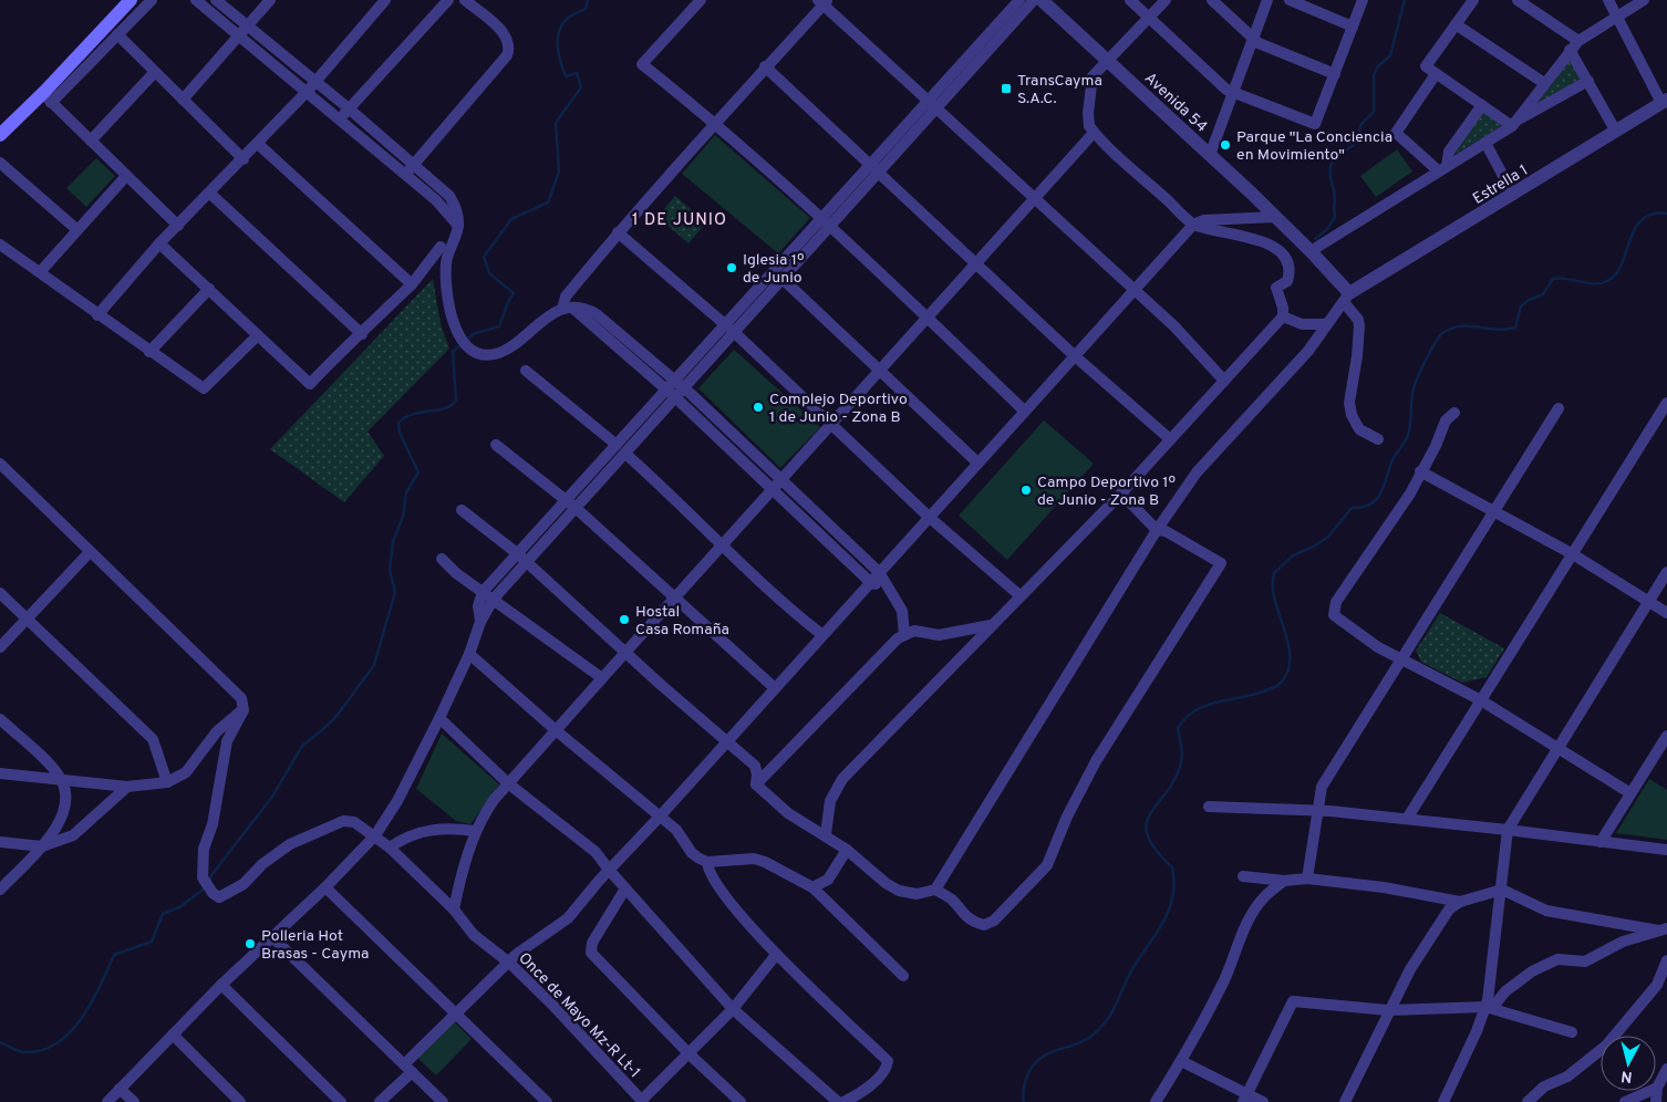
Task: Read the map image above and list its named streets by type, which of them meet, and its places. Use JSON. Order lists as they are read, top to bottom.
{
  "streets": {
    "street": ["Avenida 54", "Estrella 1", "Once de Mayo Mz-R Lt-1"]
  },
  "crossings": [
    ["Avenida 54", "Estrella 1"]
  ],
  "districts": ["1 DE JUNIO"],
  "places": {
    "transit": ["TransCayma S.A.C."],
    "other": [
      "Parque \"La Conciencia en Movimiento\"",
      "Iglesia 1º de Junio",
      "Complejo Deportivo 1 de Junio - Zona B",
      "Campo Deportivo 1º de Junio - Zona B",
      "Hostal Casa Romaña",
      "Polleria Hot Brasas - Cayma"
    ]
  },
  "north": "bottom"
}
